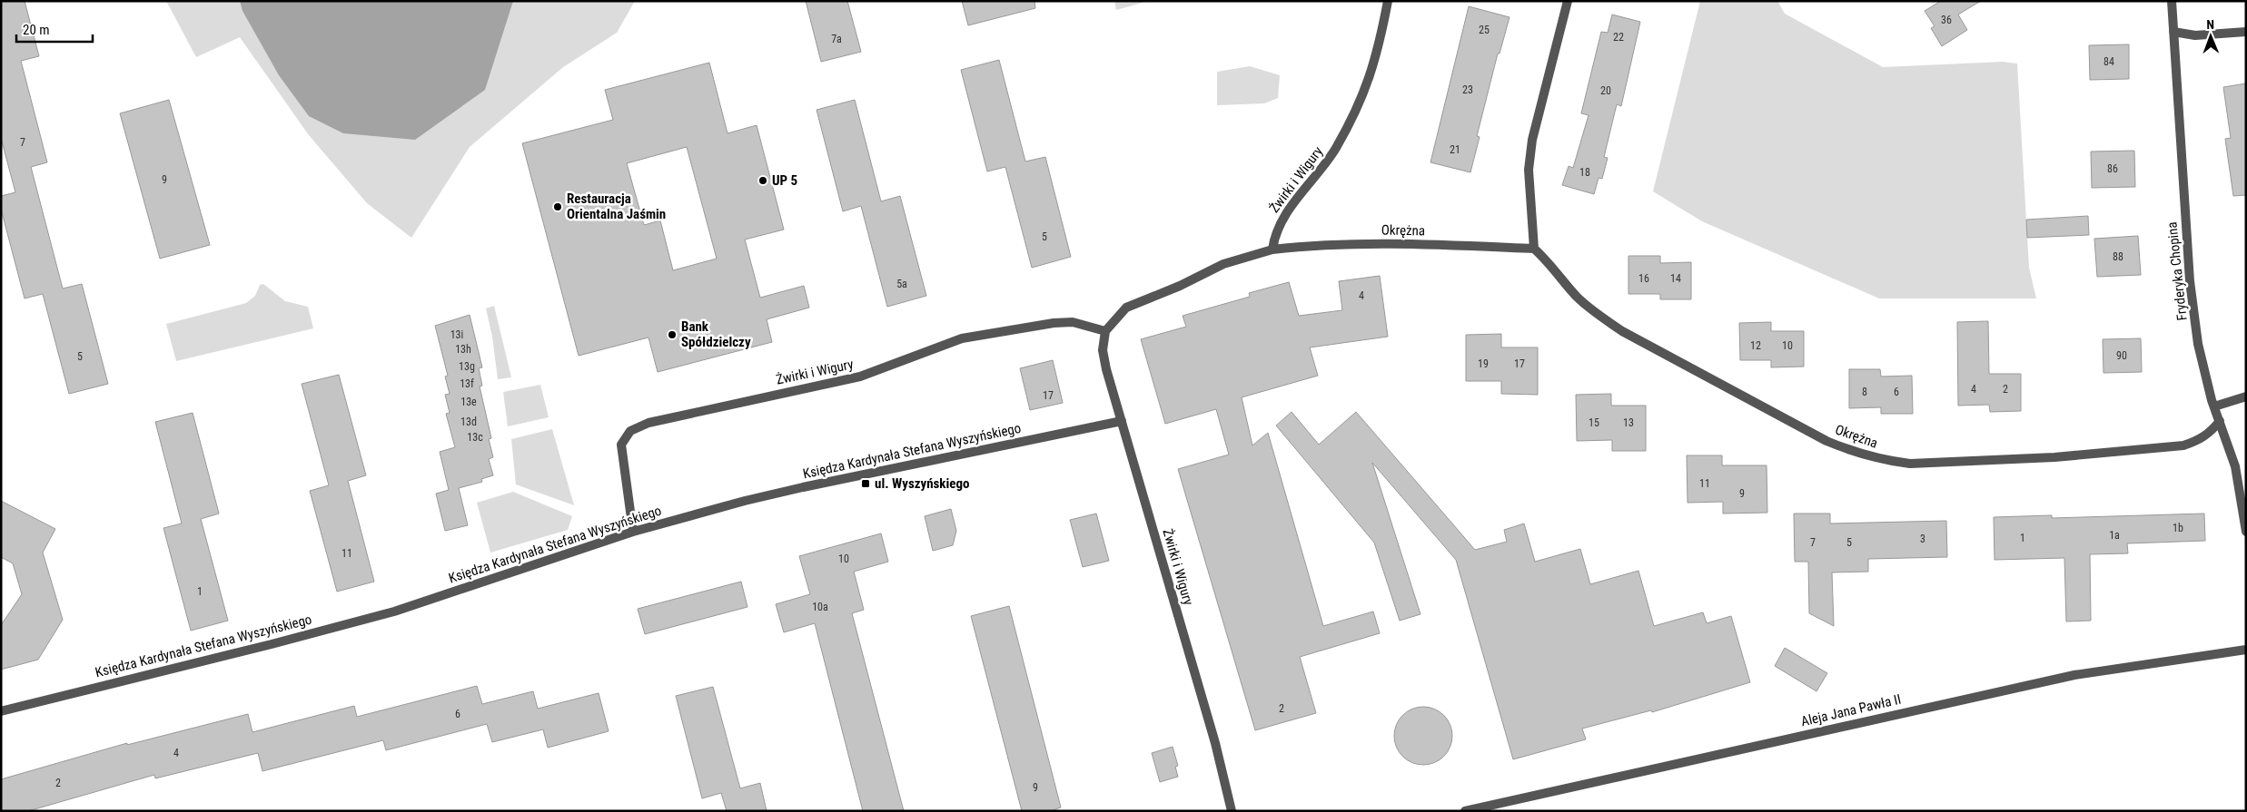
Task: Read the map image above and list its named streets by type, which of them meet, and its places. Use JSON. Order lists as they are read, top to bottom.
{
  "streets": {
    "street": [
      "Żwirki i Wigury",
      "Okrężna",
      "Fryderyka Chopina",
      "Księdza Kardynała Stefana Wyszyńskiego",
      "Aleja Jana Pawła II"
    ]
  },
  "crossings": [
    ["Żwirki i Wigury", "Okrężna"],
    ["Żwirki i Wigury", "Księdza Kardynała Stefana Wyszyńskiego"],
    ["Okrężna", "Fryderyka Chopina"]
  ],
  "places": {
    "other": ["UP 5", "Restauracja Orientalna Jaśmin", "Bank Spółdzielczy"],
    "transit": ["ul. Wyszyńskiego"]
  },
  "house_numbers": [
    "36",
    "25",
    "22",
    "7a",
    "84",
    "23",
    "20",
    "7",
    "21",
    "86",
    "18",
    "9",
    "5",
    "88",
    "16",
    "14",
    "5a",
    "4",
    "13i",
    "12",
    "10",
    "13h",
    "90",
    "5",
    "19",
    "17",
    "13g",
    "13f",
    "4",
    "2",
    "8",
    "6",
    "17",
    "13e",
    "13d",
    "15",
    "13",
    "13c",
    "11",
    "9",
    "1b",
    "1a",
    "1",
    "3",
    "7",
    "5",
    "11",
    "10",
    "1",
    "10a",
    "2",
    "6",
    "4",
    "2",
    "9"
  ],
  "scale_bar": "20 m",
  "north": "top"
}
